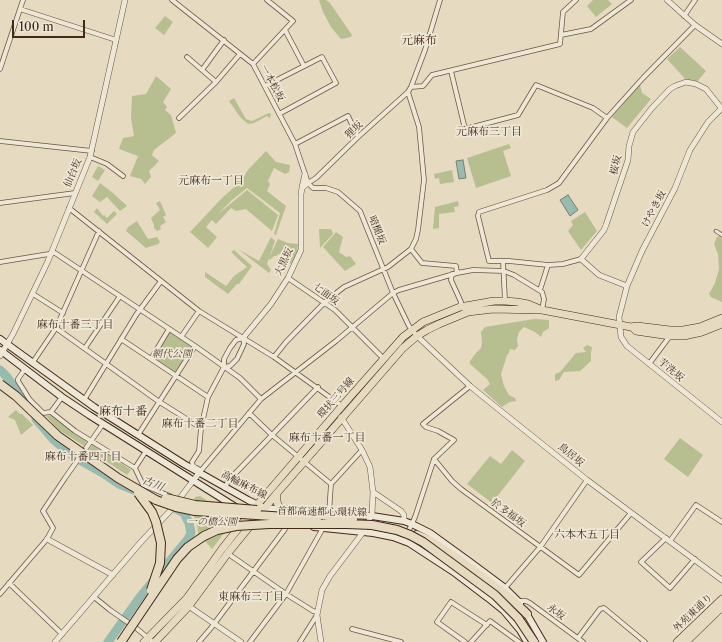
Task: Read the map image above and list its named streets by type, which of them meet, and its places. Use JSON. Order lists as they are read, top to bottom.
{
  "streets": {
    "highway": ["首都高速都心環状線"],
    "main road": ["環状三号線", "高輪麻布線", "外苑東通り"],
    "street": [
      "一本松坂",
      "狸坂",
      "桜坂",
      "仙台坂",
      "けやき坂",
      "暗闇坂",
      "大黒坂",
      "七面坂",
      "芋洗坂",
      "鳥居坂",
      "於多福坂",
      "永坂"
    ]
  },
  "crossings": [
    ["一本松坂", "狸坂"],
    ["一本松坂", "暗闇坂"],
    ["一本松坂", "大黒坂"],
    ["狸坂", "暗闇坂"],
    ["桜坂", "けやき坂"],
    ["仙台坂", "高輪麻布線"],
    ["けやき坂", "芋洗坂"],
    ["けやき坂", "環状三号線"],
    ["暗闇坂", "環状三号線"],
    ["暗闇坂", "鳥居坂"],
    ["大黒坂", "七面坂"],
    ["七面坂", "環状三号線"],
    ["芋洗坂", "環状三号線"],
    ["環状三号線", "鳥居坂"],
    ["環状三号線", "高輪麻布線"],
    ["鳥居坂", "於多福坂"],
    ["高輪麻布線", "永坂"]
  ],
  "districts": [
    "元麻布",
    "元麻布三丁目",
    "元麻布一丁目",
    "麻布十番三丁目",
    "麻布十番",
    "麻布十番二丁目",
    "麻布十番一丁目",
    "麻布十番四丁目",
    "六本木五丁目",
    "東麻布三丁目"
  ],
  "water": ["古川"],
  "parks": ["網代公園", "一の橋公園"],
  "scale_bar": "100 m"
}
